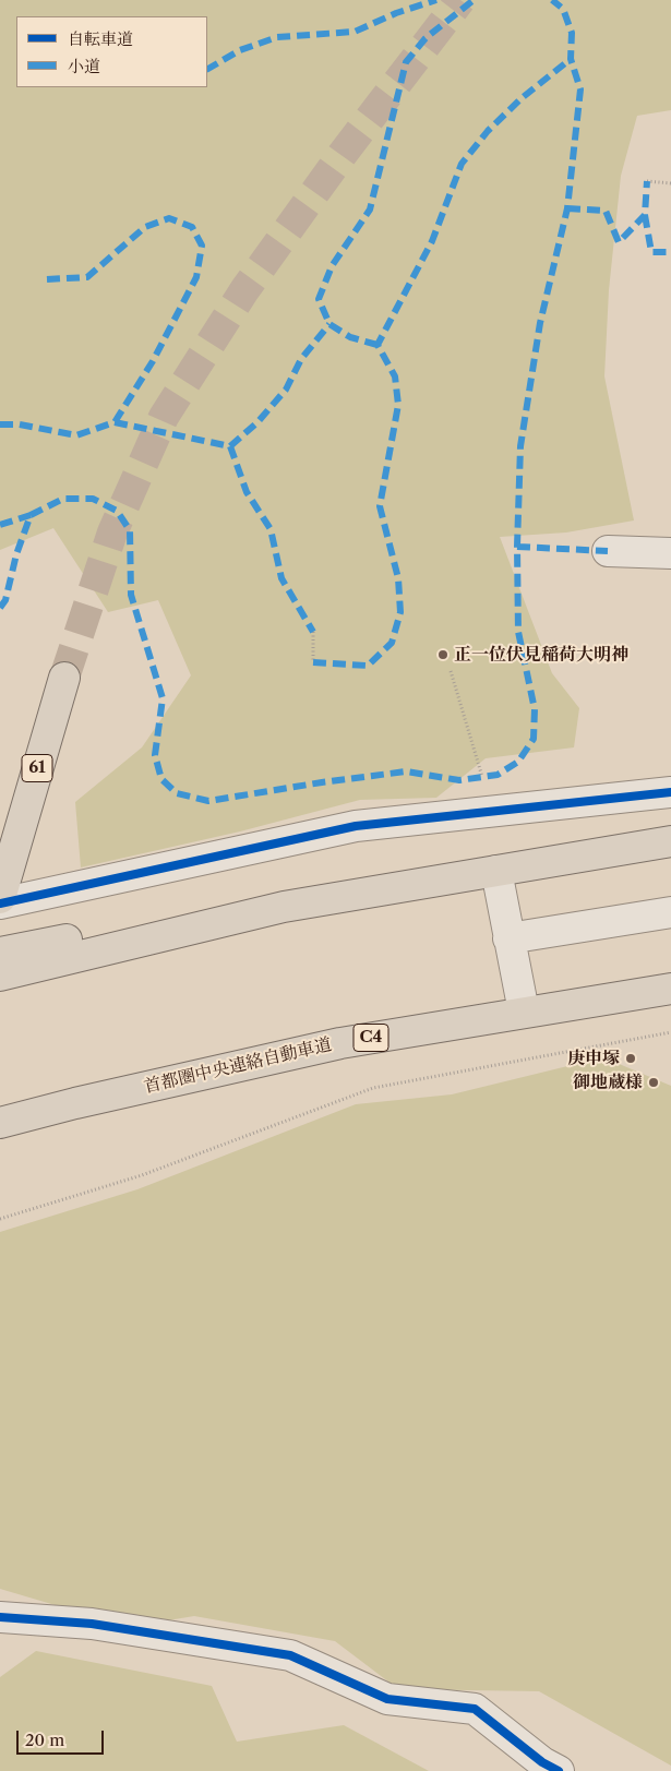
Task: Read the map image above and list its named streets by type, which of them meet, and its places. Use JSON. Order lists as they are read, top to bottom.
{
  "streets": {
    "main road": ["61", "C4", "首都圏中央連絡自動車道"]
  },
  "places": ["正一位伏見稲荷大明神", "庚申塚", "御地蔵様"],
  "legend": ["自転車道", "小道"],
  "scale_bar": "20 m"
}
